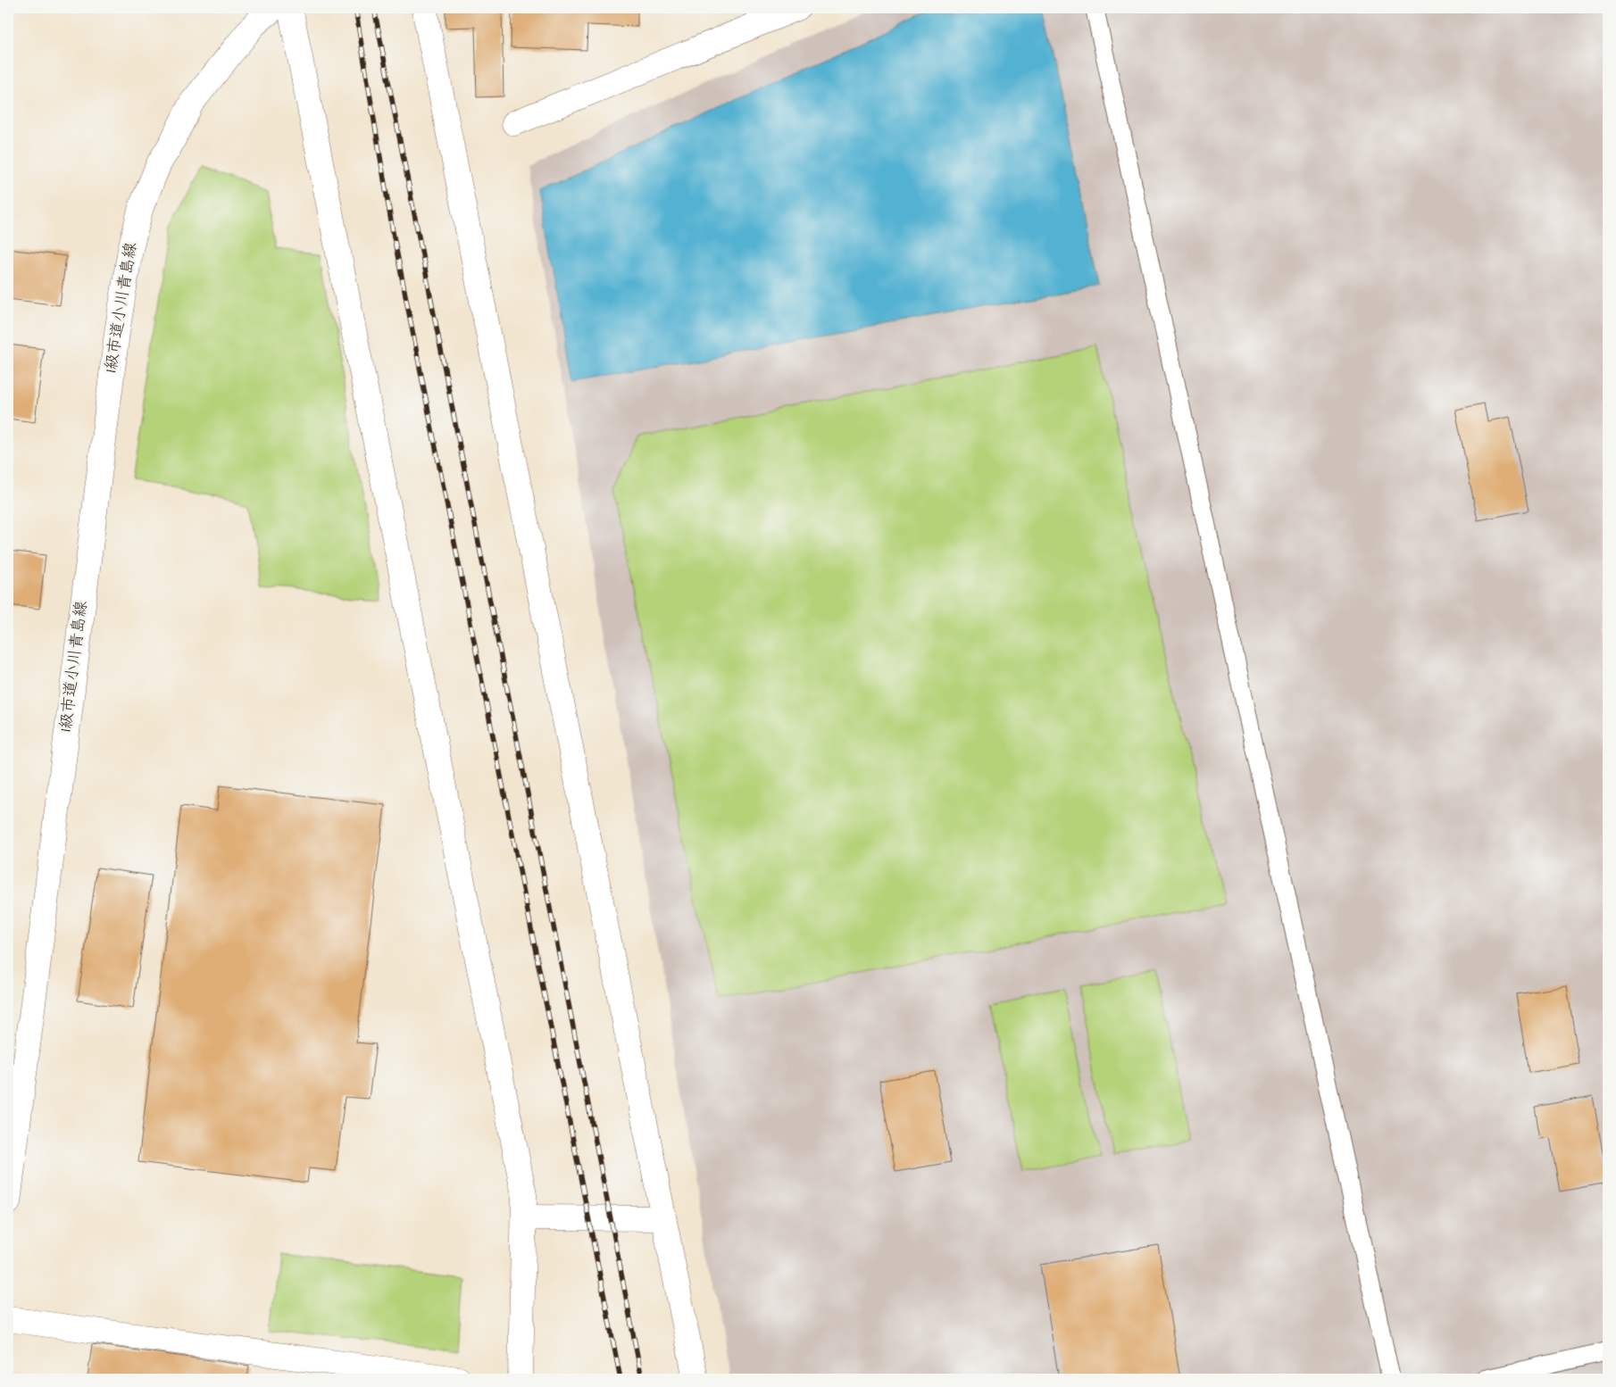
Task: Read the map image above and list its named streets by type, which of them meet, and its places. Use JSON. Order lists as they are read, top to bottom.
{
  "streets": {
    "street": ["1級市道小川青島線"]
  }
}
